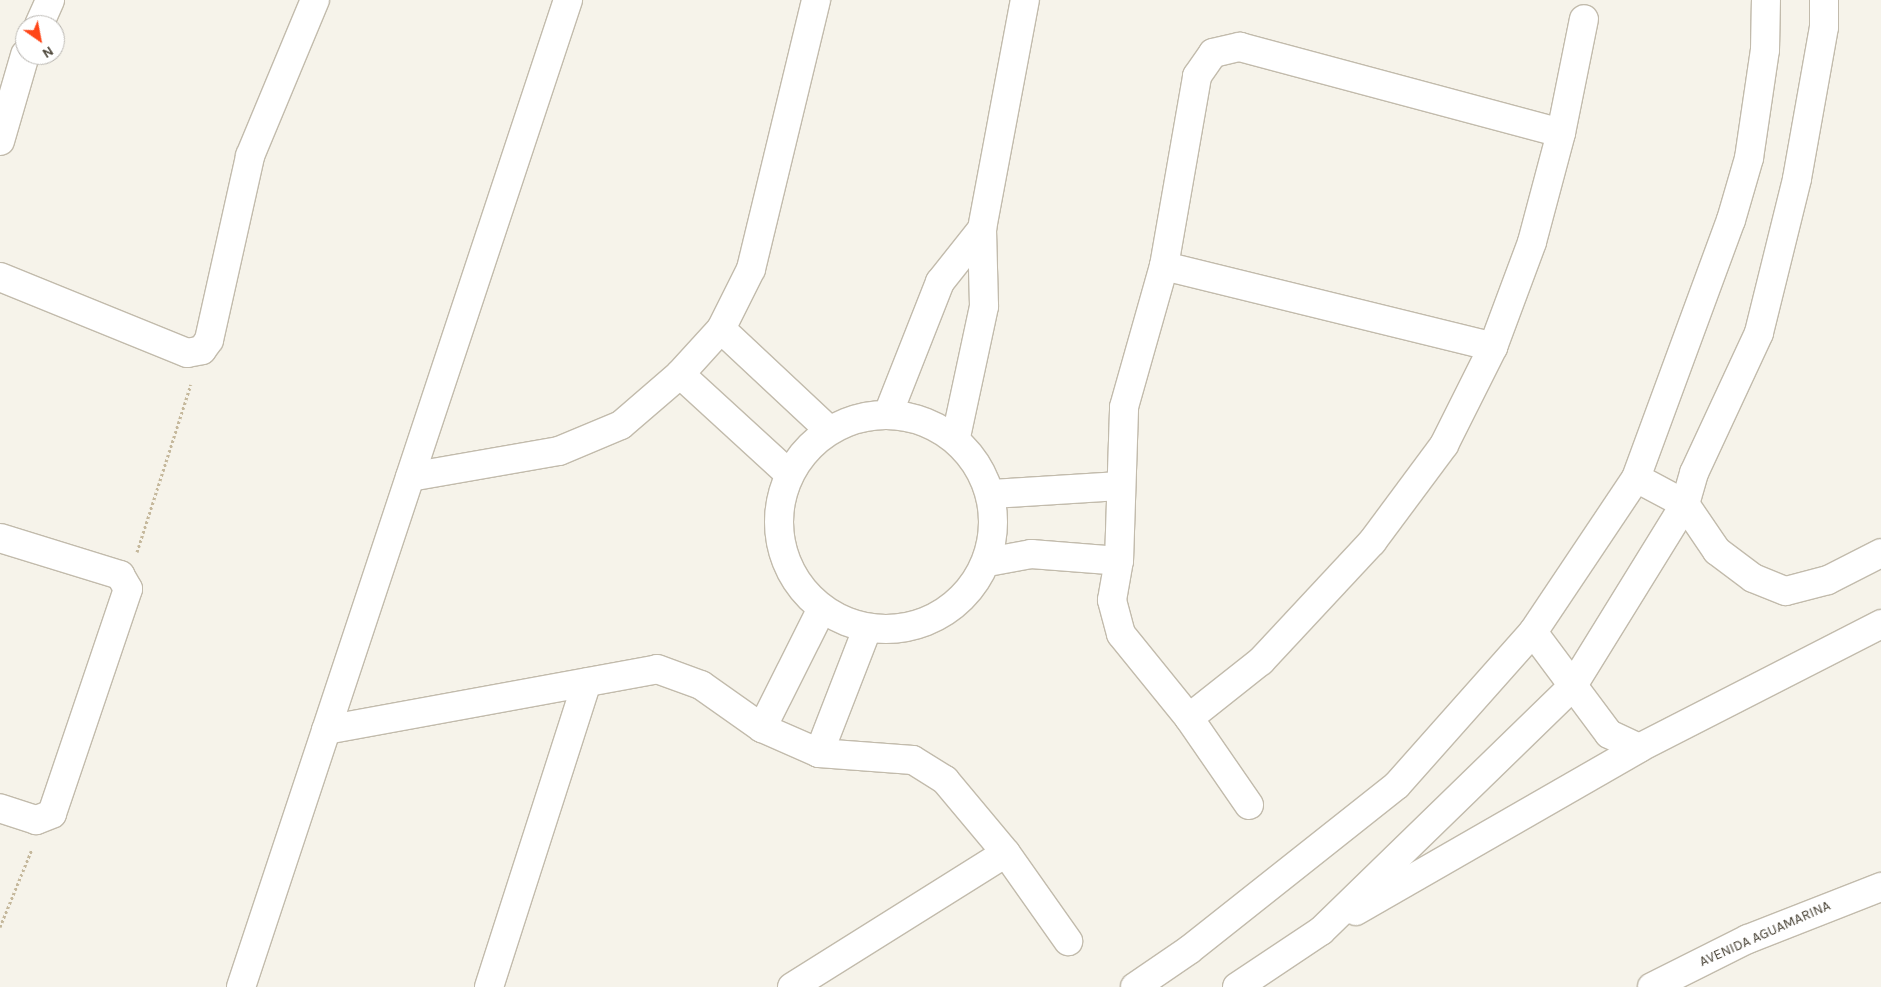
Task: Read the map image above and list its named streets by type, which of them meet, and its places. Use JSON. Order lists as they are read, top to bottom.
{
  "streets": {
    "street": ["AVENIDA AGUAMARINA"]
  },
  "north": "bottom right"
}
